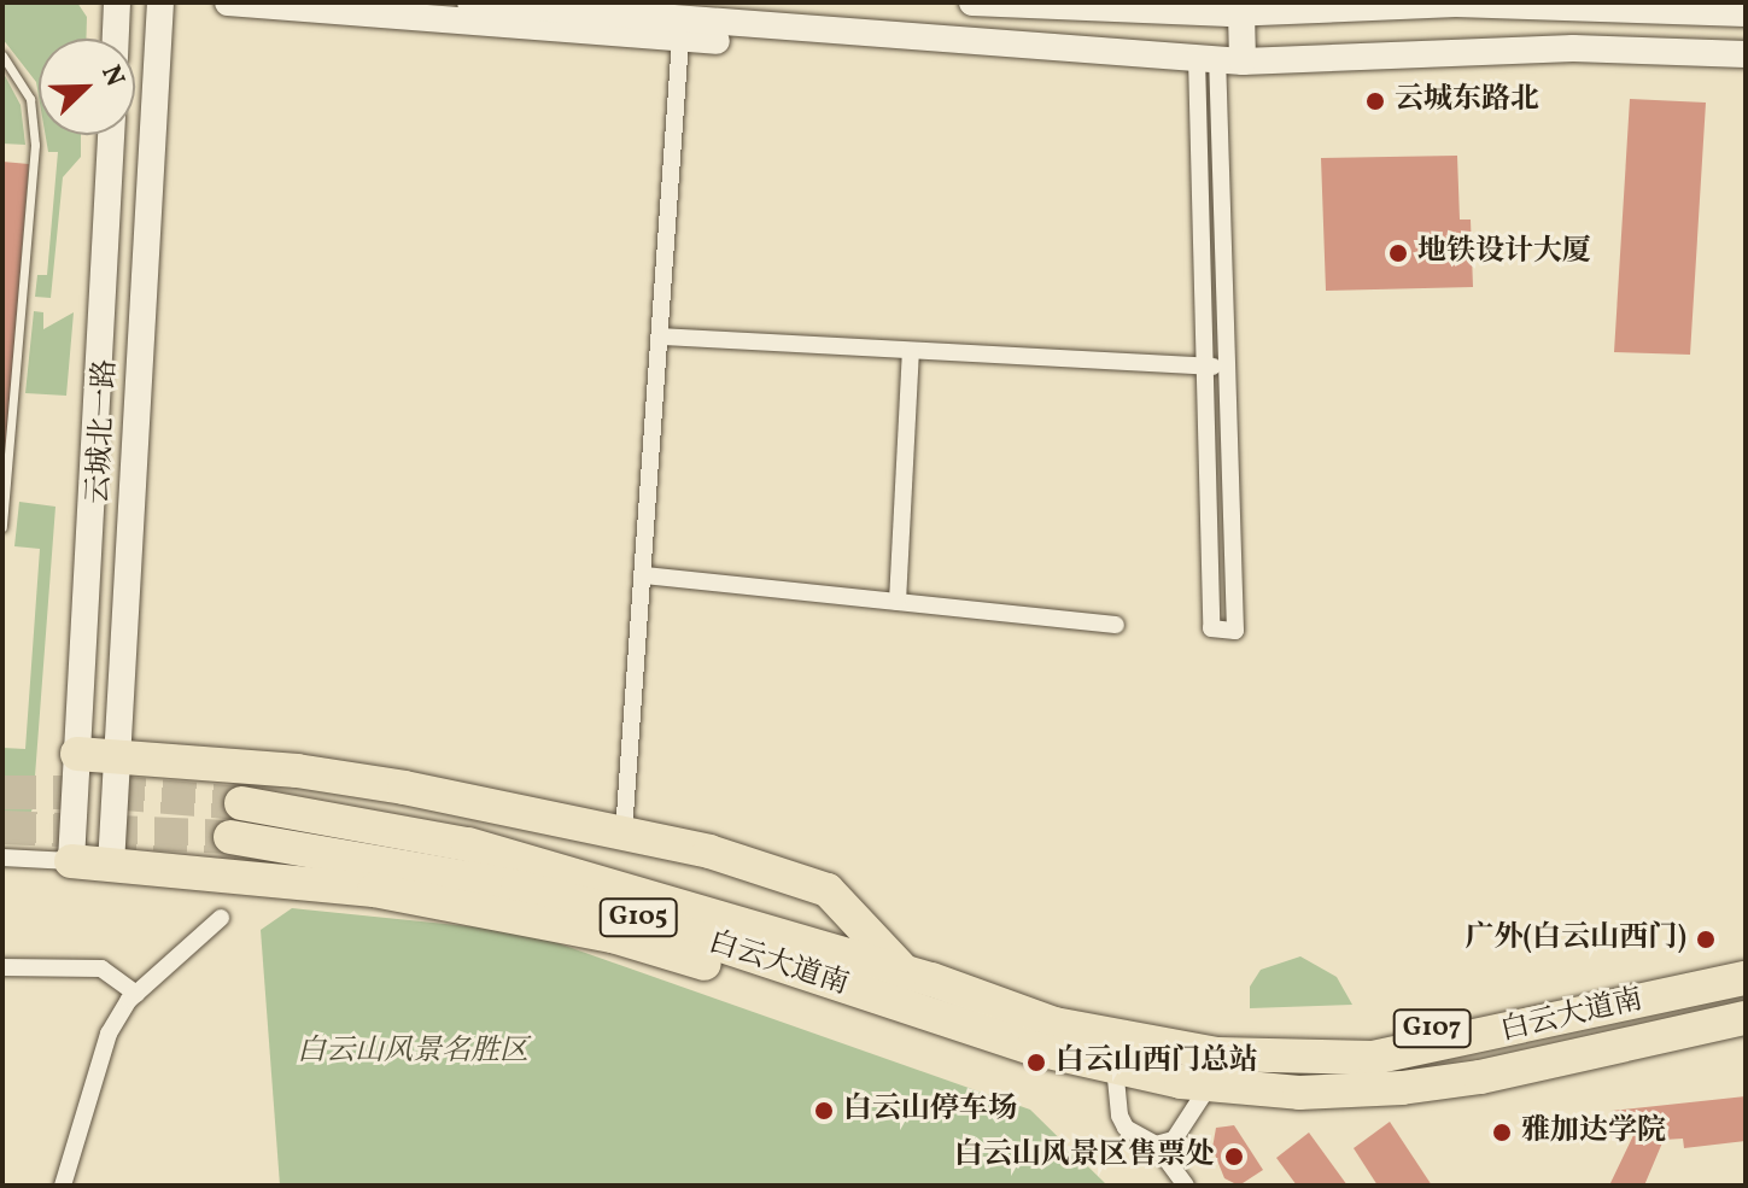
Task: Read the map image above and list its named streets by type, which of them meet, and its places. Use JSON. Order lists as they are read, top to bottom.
{
  "streets": {
    "highway": ["G105", "白云大道南", "G107"],
    "street": ["云城北一路"]
  },
  "parks": ["白云山风景名胜区"],
  "places": [
    "云城东路北",
    "地铁设计大厦",
    "广外(白云山西门)",
    "白云山西门总站",
    "白云山停车场",
    "雅加达学院",
    "白云山风景区售票处"
  ],
  "north": "top right"
}
